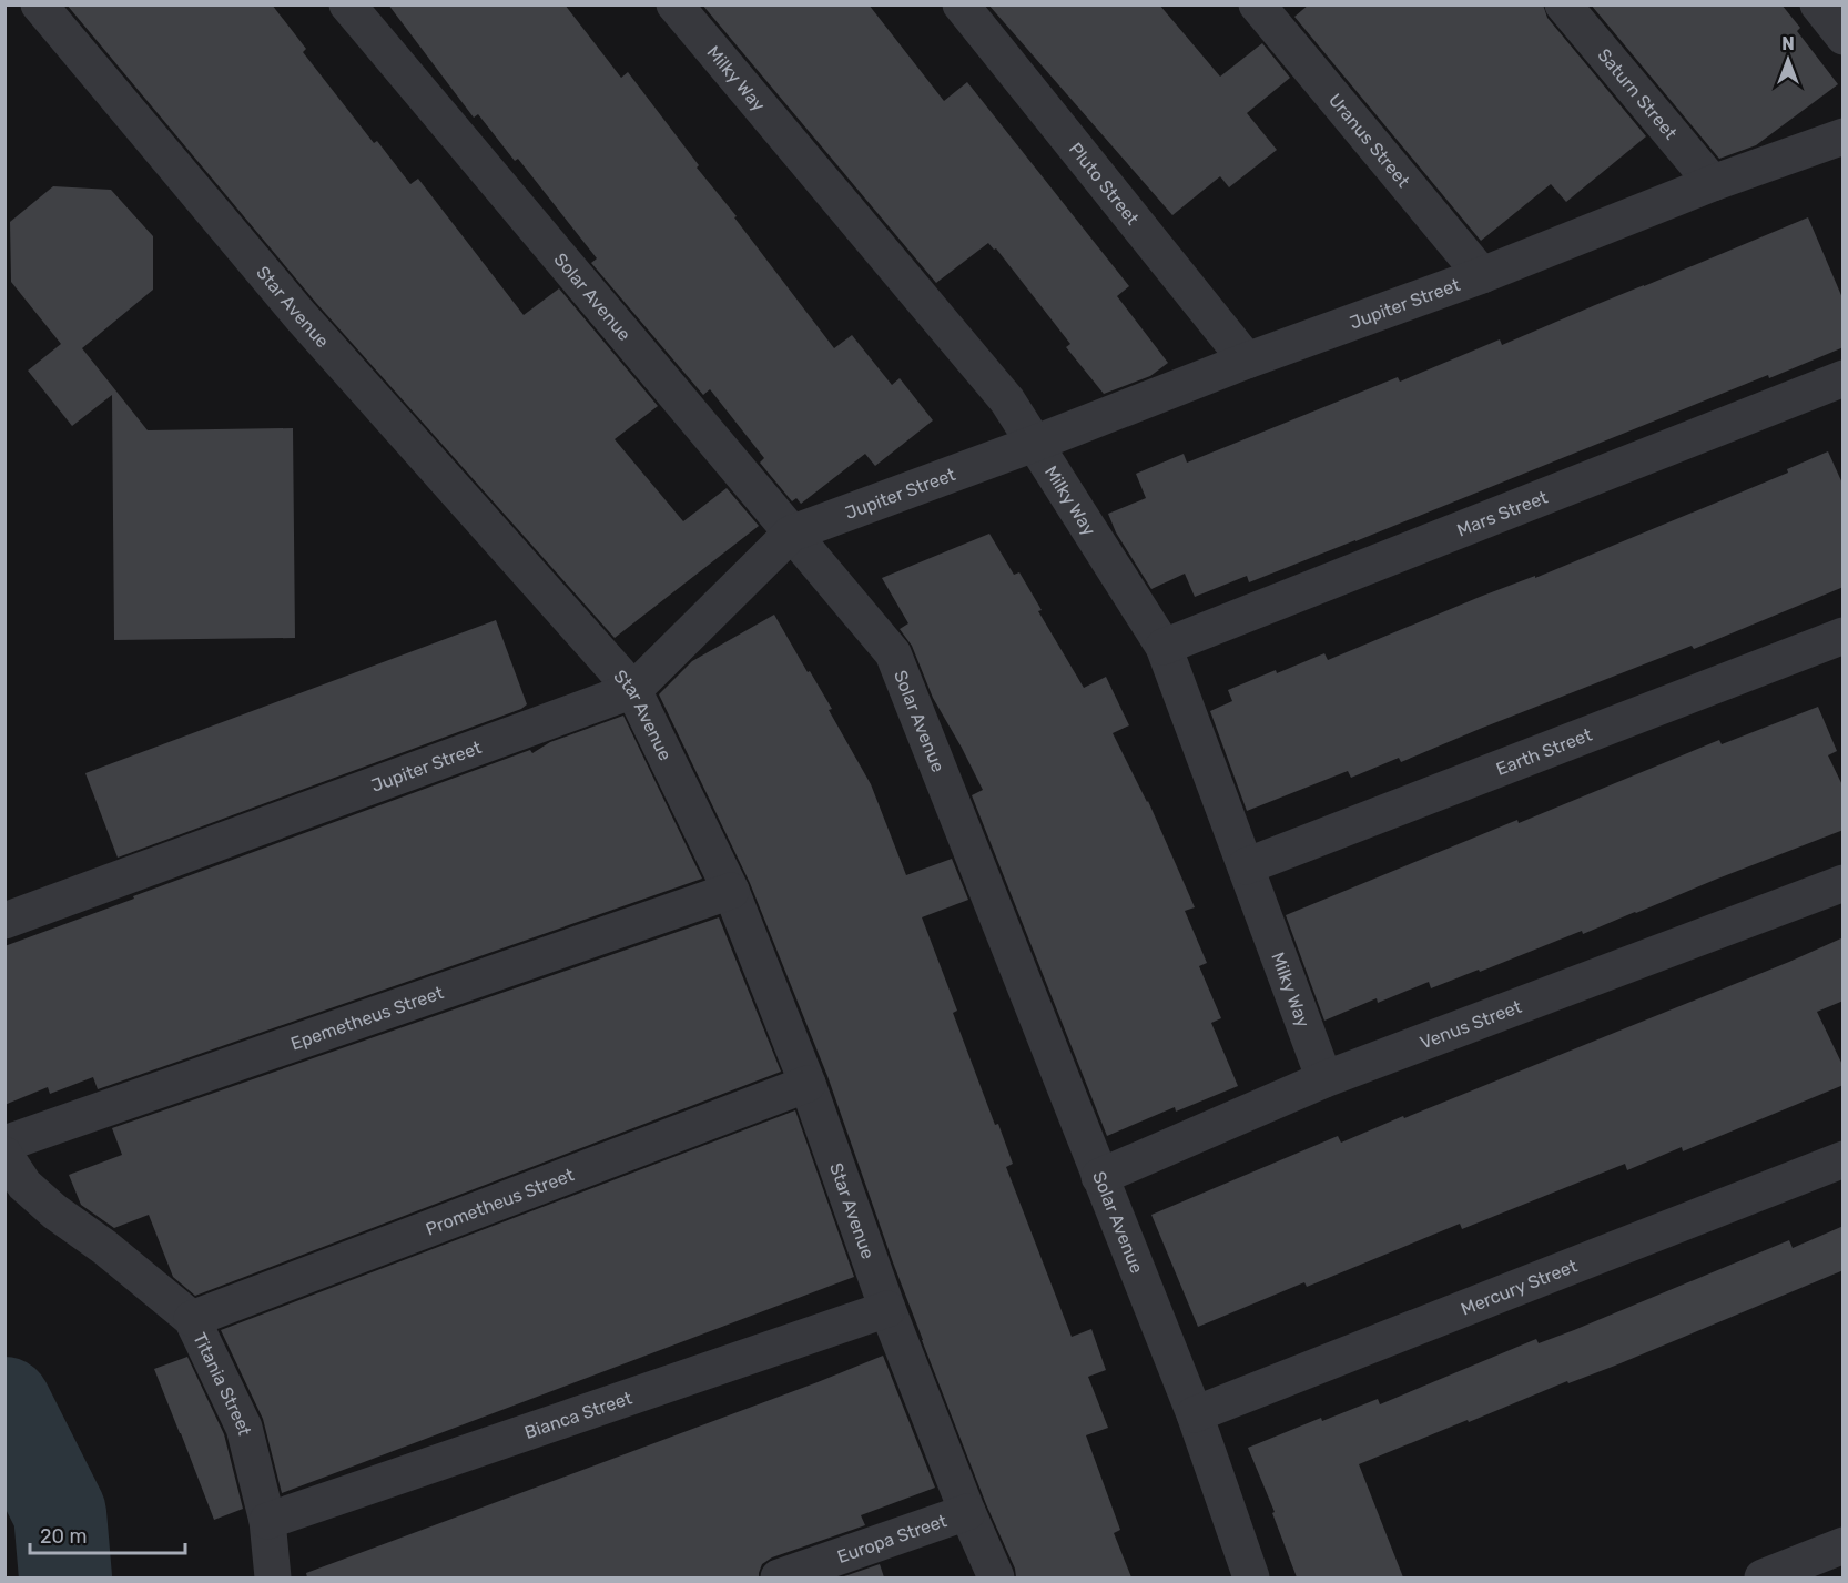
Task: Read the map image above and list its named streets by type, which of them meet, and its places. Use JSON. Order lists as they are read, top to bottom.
{
  "streets": {
    "street": [
      "Milky Way",
      "Saturn Street",
      "Uranus Street",
      "Pluto Street",
      "Solar Avenue",
      "Jupiter Street",
      "Star Avenue",
      "Mars Street",
      "Earth Street",
      "Epemetheus Street",
      "Venus Street",
      "Prometheus Street",
      "Mercury Street",
      "Titania Street",
      "Bianca Street",
      "Europa Street"
    ]
  },
  "crossings": [
    ["Milky Way", "Jupiter Street"],
    ["Milky Way", "Mars Street"],
    ["Milky Way", "Earth Street"],
    ["Milky Way", "Venus Street"],
    ["Saturn Street", "Jupiter Street"],
    ["Uranus Street", "Jupiter Street"],
    ["Pluto Street", "Jupiter Street"],
    ["Solar Avenue", "Jupiter Street"],
    ["Solar Avenue", "Venus Street"],
    ["Solar Avenue", "Mercury Street"],
    ["Jupiter Street", "Star Avenue"],
    ["Star Avenue", "Epemetheus Street"],
    ["Star Avenue", "Prometheus Street"],
    ["Star Avenue", "Bianca Street"],
    ["Star Avenue", "Europa Street"],
    ["Prometheus Street", "Titania Street"],
    ["Titania Street", "Bianca Street"]
  ],
  "scale_bar": "20 m",
  "north": "top"
}
